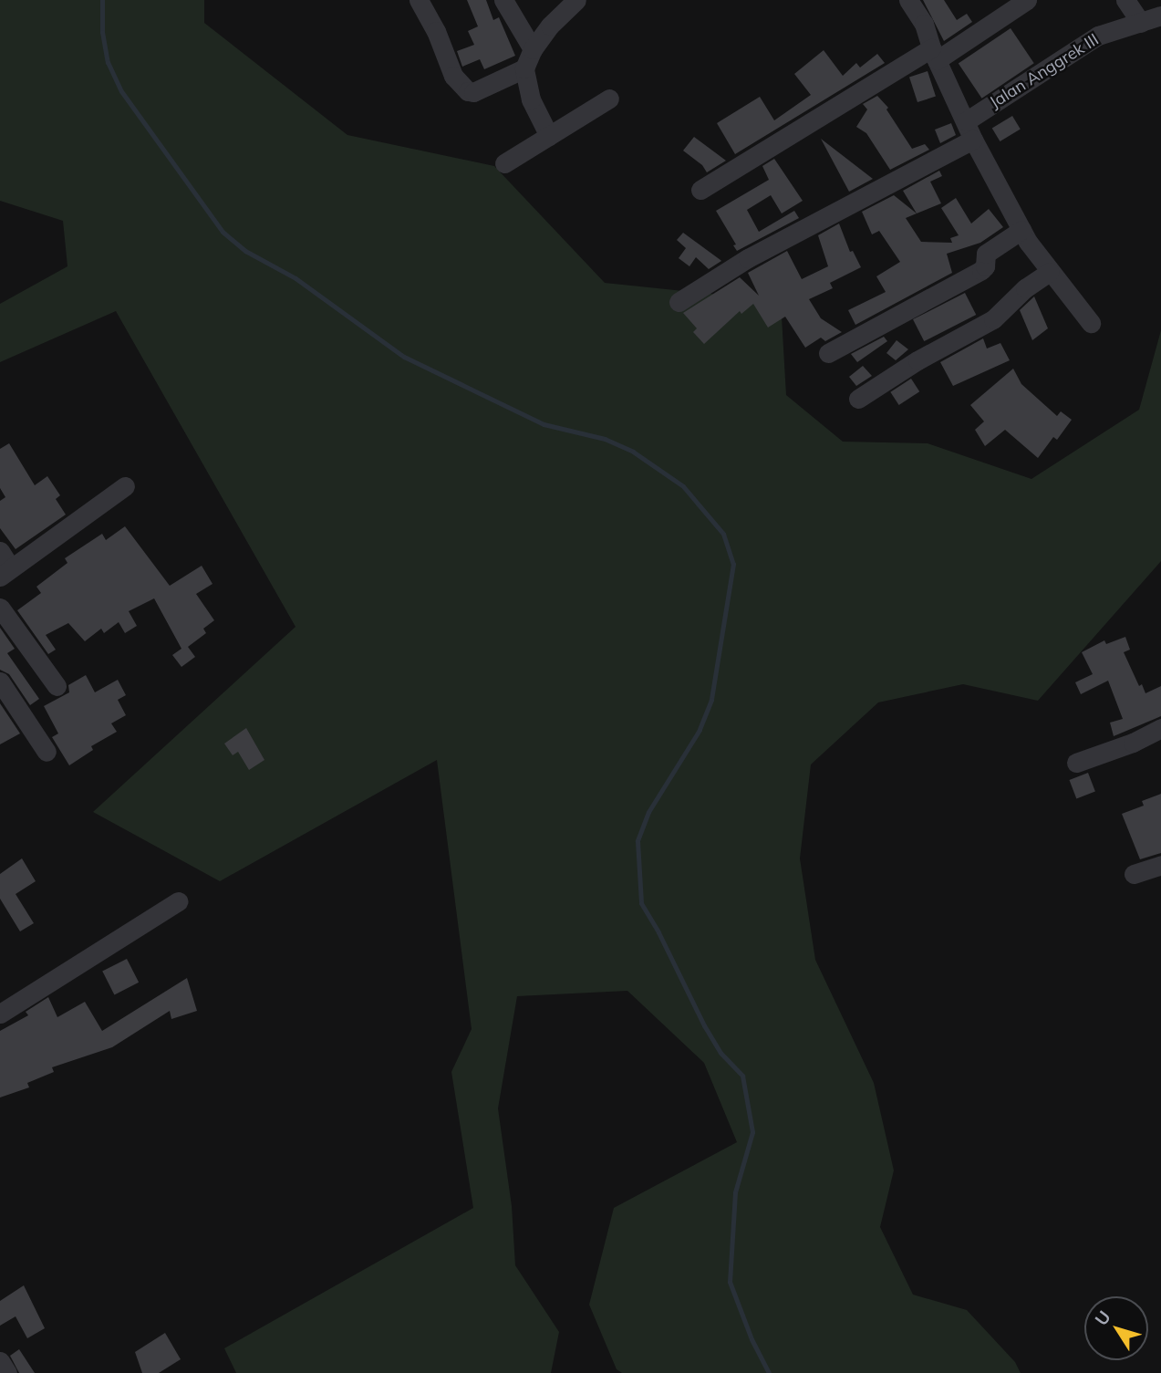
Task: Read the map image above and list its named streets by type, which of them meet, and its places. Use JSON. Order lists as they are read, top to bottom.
{
  "streets": {
    "street": ["Jalan Anggrek III"]
  },
  "north": "top left"
}
